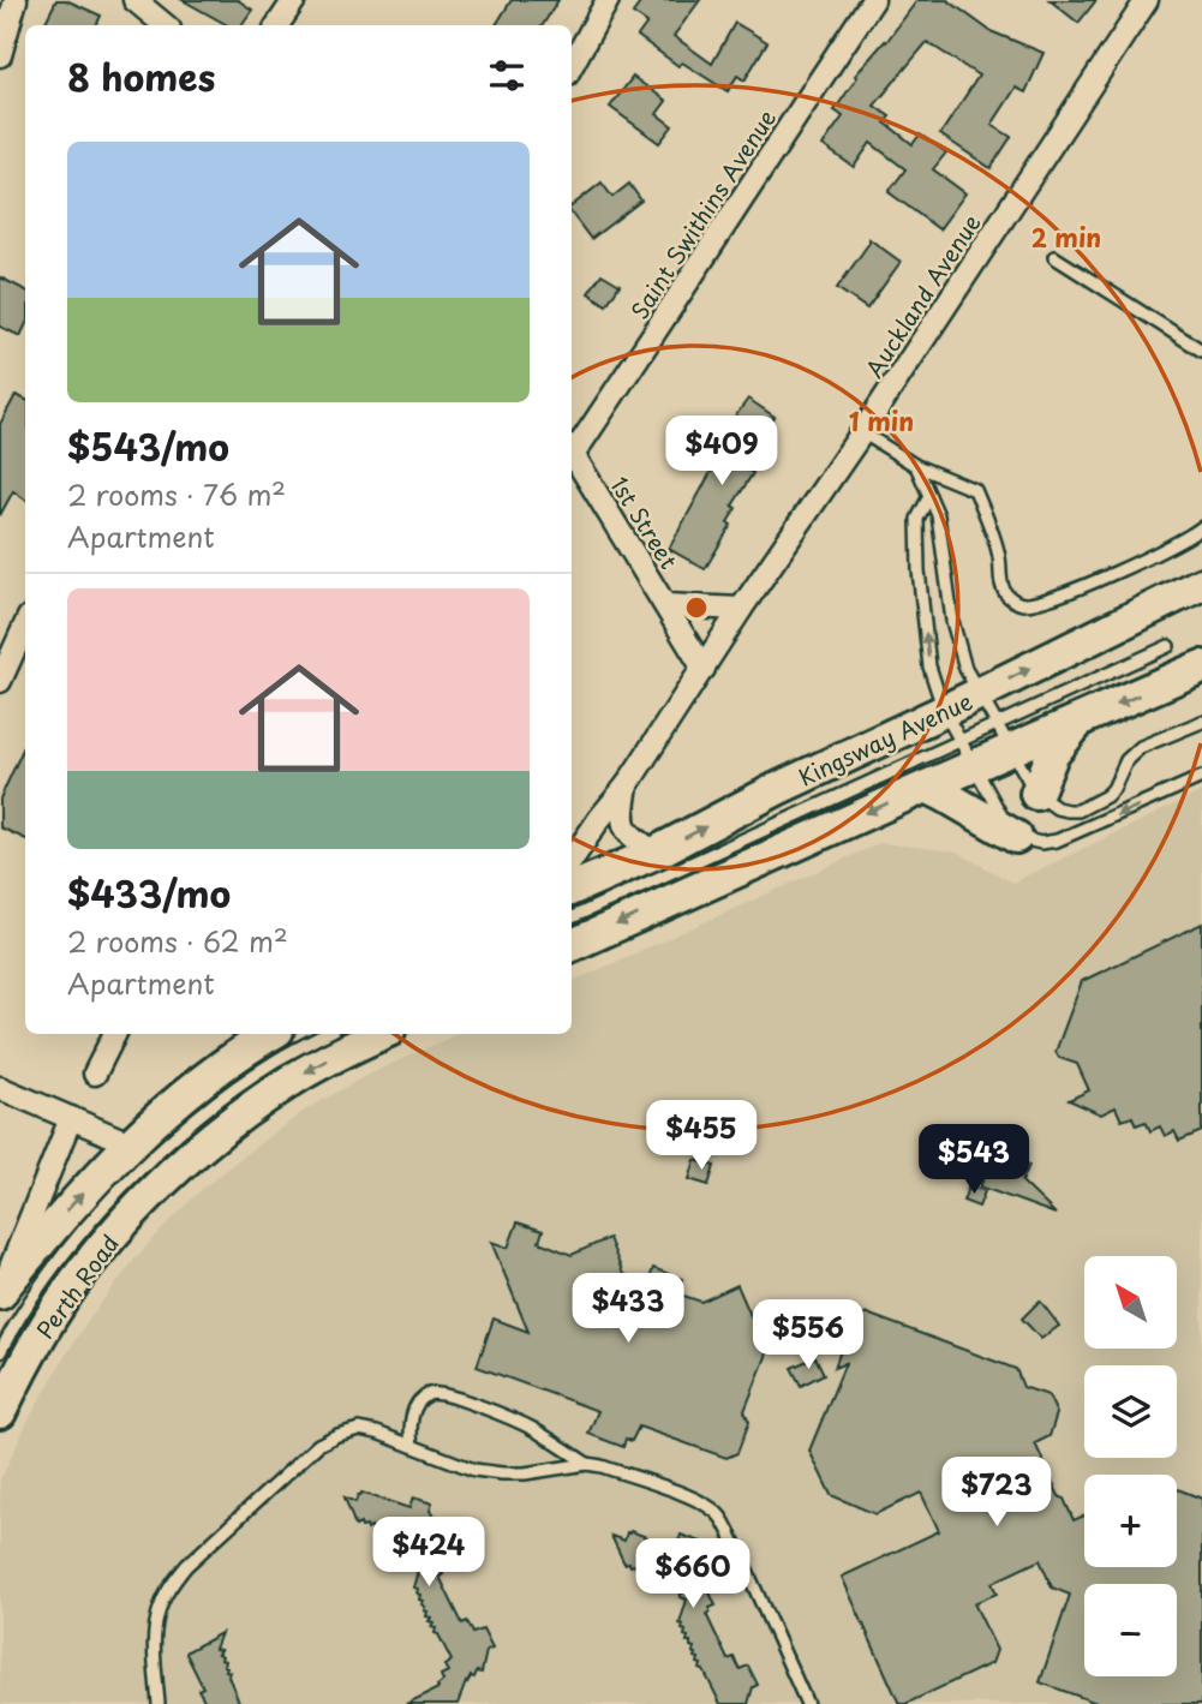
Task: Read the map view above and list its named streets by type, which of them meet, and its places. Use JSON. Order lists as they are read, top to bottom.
{
  "streets": {
    "main road": ["Kingsway Avenue", "Perth Road"],
    "street": ["Saint Swithins Avenue", "Auckland Avenue", "1st Street"]
  },
  "crossings": [
    ["Auckland Avenue", "1st Street"]
  ],
  "north": "top left",
  "page": {
    "heading": "8 homes",
    "list": [
      {
        "name": "$543/mo",
        "note": "2 rooms · 76 m² · Apartment"
      },
      {
        "name": "$433/mo",
        "note": "2 rooms · 62 m² · Apartment"
      }
    ],
    "price": [
      "$409",
      "$455",
      "$543",
      "$433",
      "$556",
      "$723",
      "$424",
      "$660"
    ],
    "map_buttons": ["+", "−"]
  },
  "rings": ["2 min", "1 min"]
}
